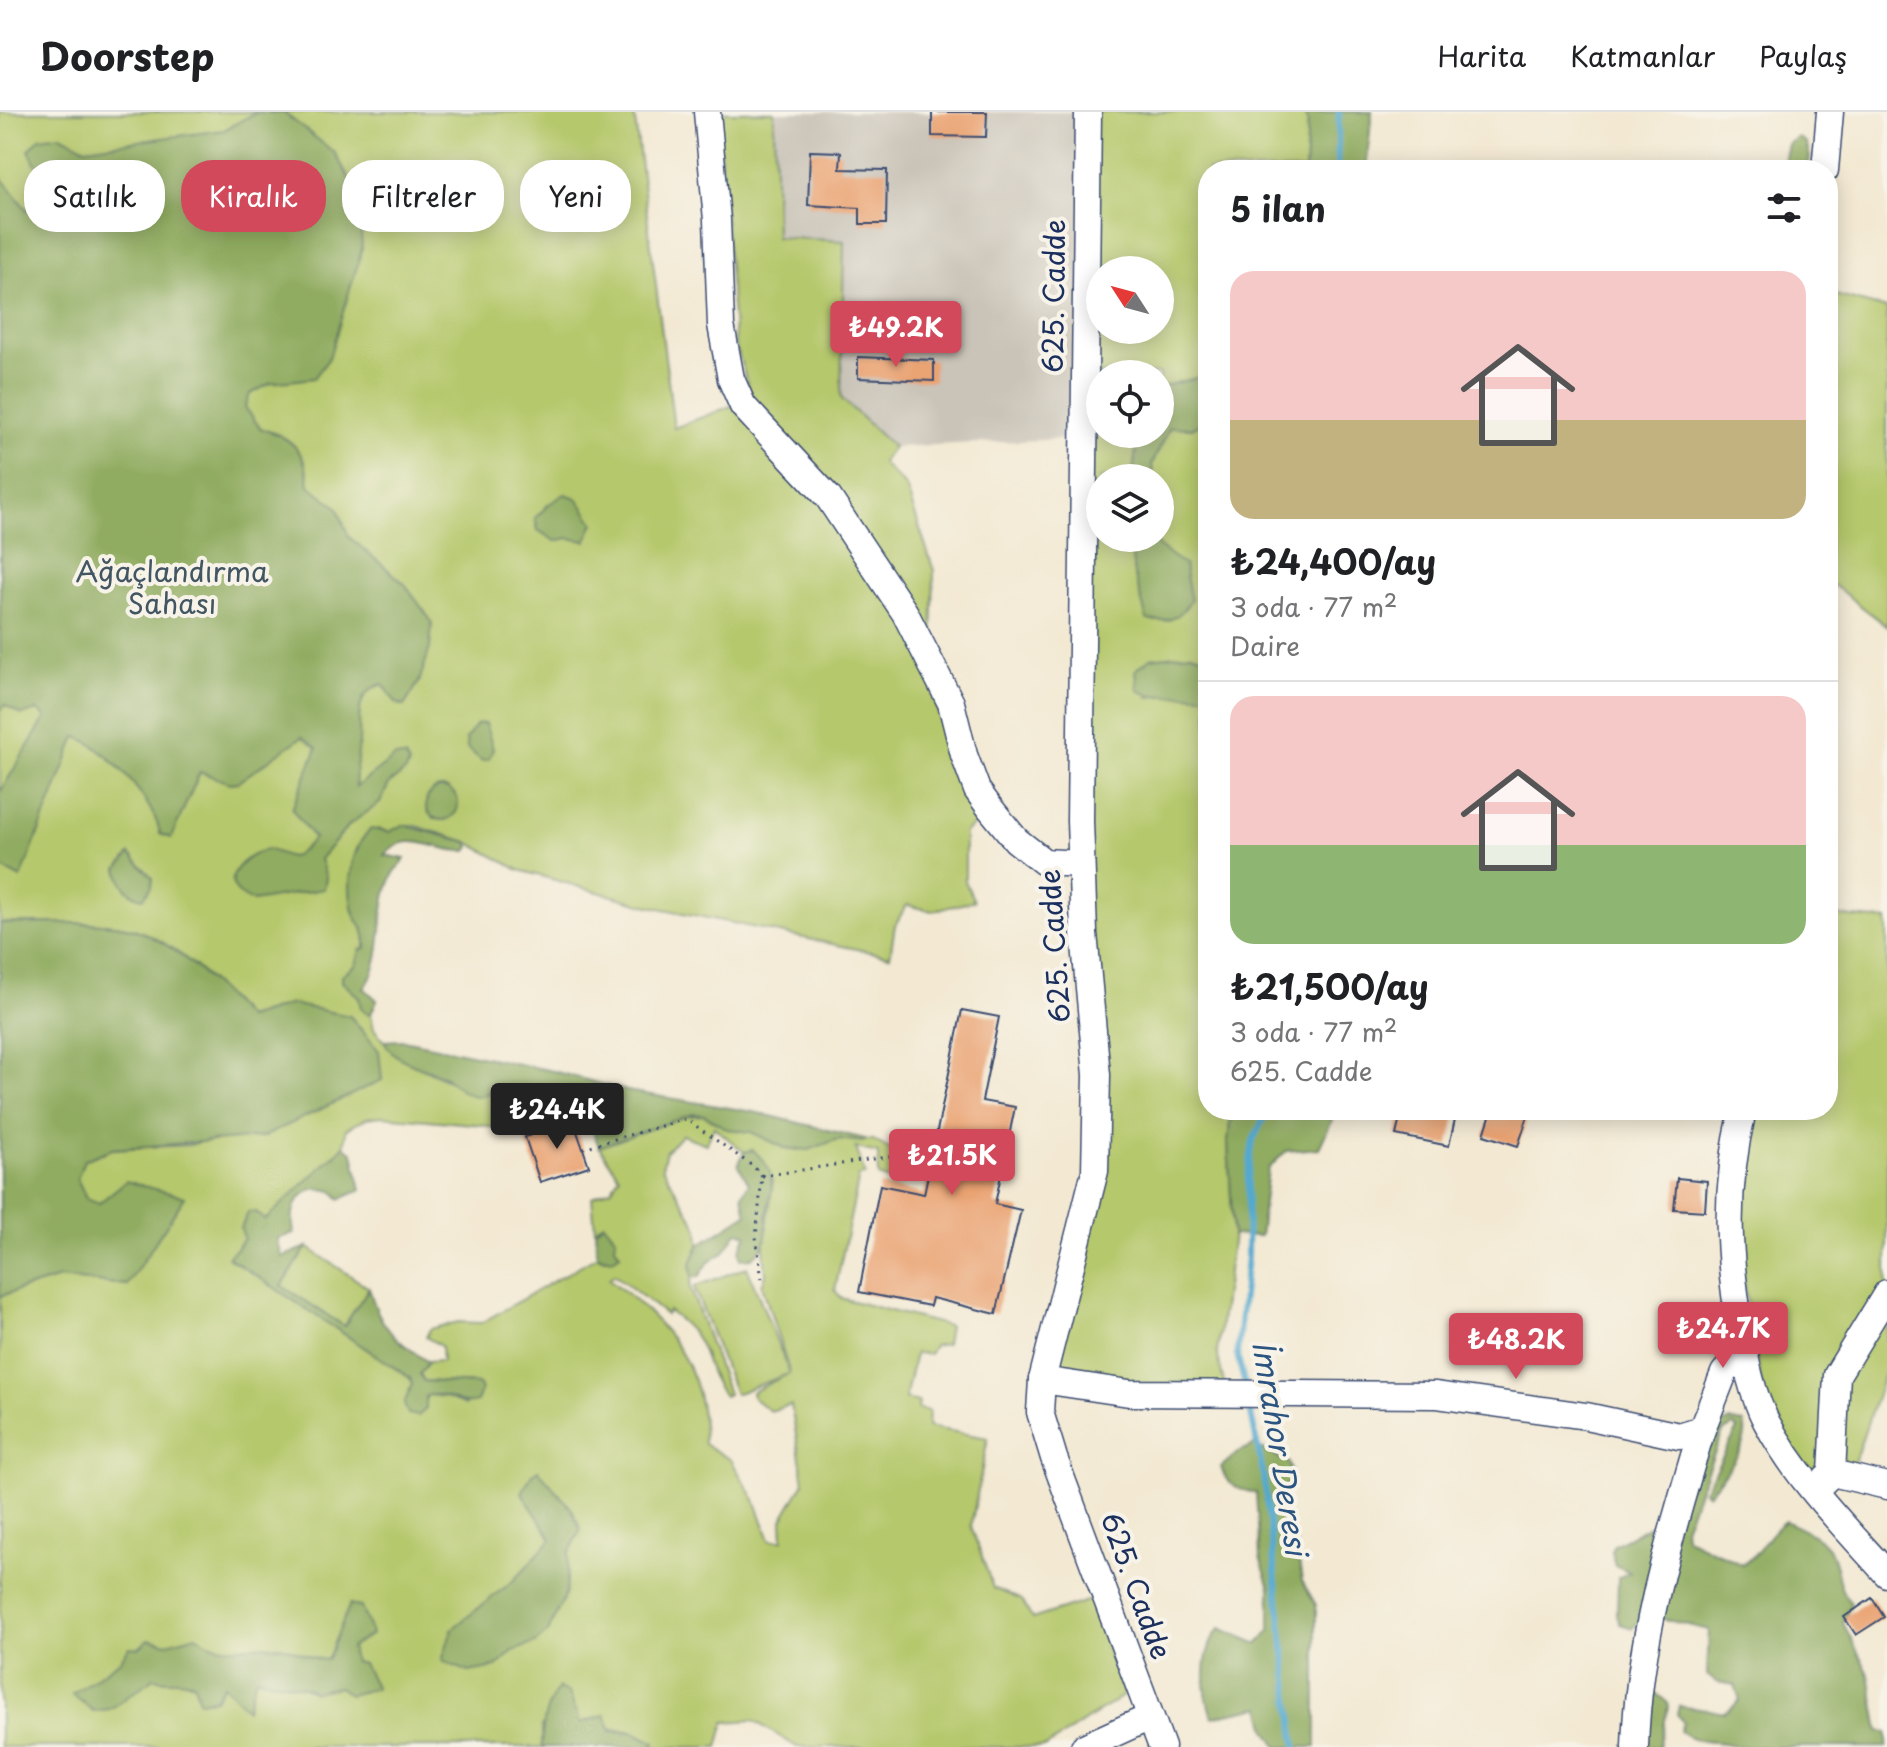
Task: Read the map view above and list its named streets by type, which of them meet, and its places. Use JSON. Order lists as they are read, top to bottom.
{
  "streets": {
    "street": ["625. Cadde"]
  },
  "water": ["İmrahor Deresi"],
  "parks": ["Ağaçlandırma Sahası"],
  "north": "top left",
  "page": {
    "header": "Doorstep",
    "nav": ["Harita", "Katmanlar", "Paylaş"],
    "chip": [
      "Satılık",
      "Kiralık",
      "Filtreler",
      "Yeni"
    ],
    "heading": "5 ilan",
    "list": [
      {
        "name": "₺24,400/ay",
        "note": "3 oda · 77 m² · Daire"
      },
      {
        "name": "₺21,500/ay",
        "note": "3 oda · 77 m² · 625. Cadde"
      }
    ],
    "price": [
      "₺49.2K",
      "₺24.4K",
      "₺21.5K",
      "₺24.7K",
      "₺48.2K"
    ]
  }
}
